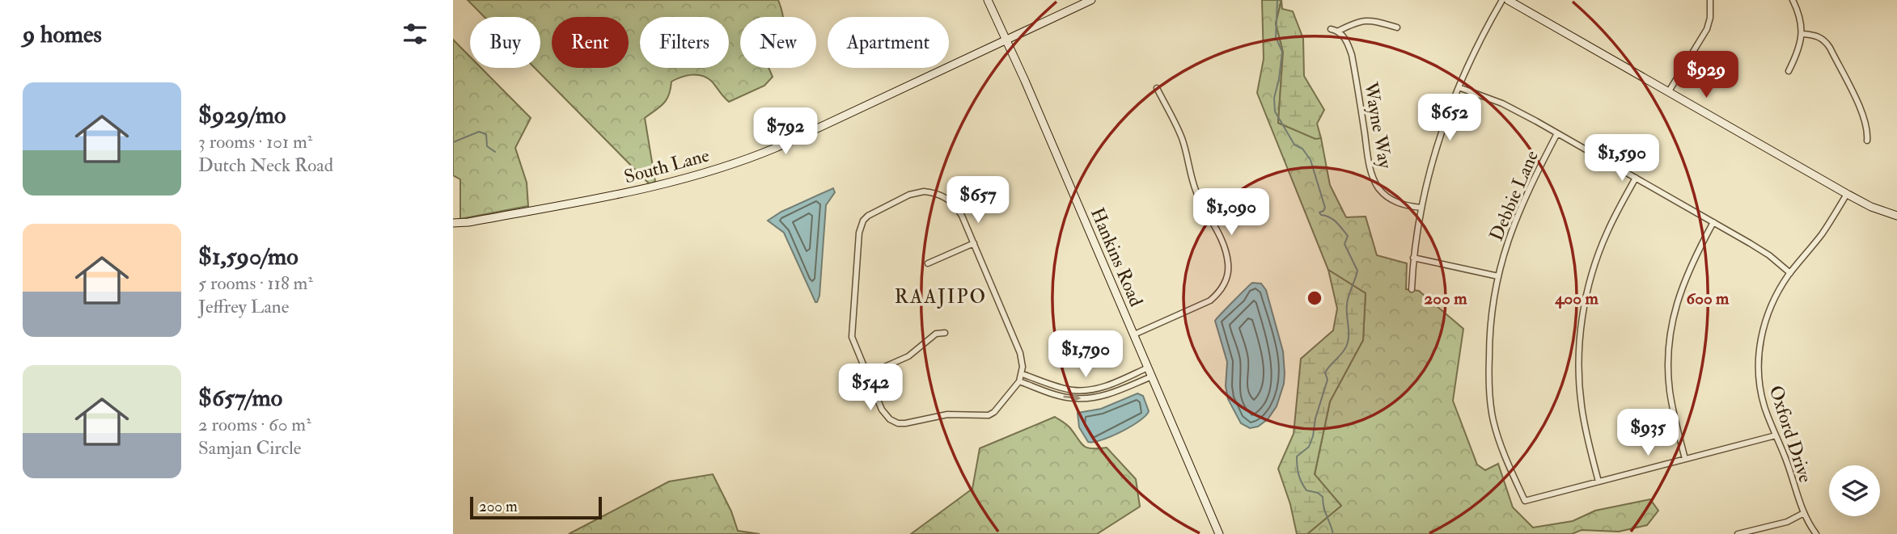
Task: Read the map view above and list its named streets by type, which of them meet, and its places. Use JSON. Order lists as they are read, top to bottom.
{
  "streets": {
    "street": [
      "Wayne Way",
      "South Lane",
      "Debbie Lane",
      "Hankins Road",
      "Oxford Drive"
    ]
  },
  "crossings": [
    ["South Lane", "Hankins Road"]
  ],
  "districts": ["RAAJIPO"],
  "scale_bar": "200 m",
  "page": {
    "heading": "9 homes",
    "chip": [
      "Buy",
      "Rent",
      "Filters",
      "New",
      "Apartment"
    ],
    "price": [
      "$929",
      "$652",
      "$792",
      "$1,590",
      "$657",
      "$1,090",
      "$1,790",
      "$542",
      "$935"
    ],
    "list": [
      {
        "name": "$929/mo",
        "note": "3 rooms · 101 m² · Dutch Neck Road"
      },
      {
        "name": "$1,590/mo",
        "note": "5 rooms · 118 m² · Jeffrey Lane"
      },
      {
        "name": "$657/mo",
        "note": "2 rooms · 60 m² · Samjan Circle"
      }
    ],
    "scale": "200 m"
  },
  "rings": ["200 m", "400 m", "600 m"]
}
